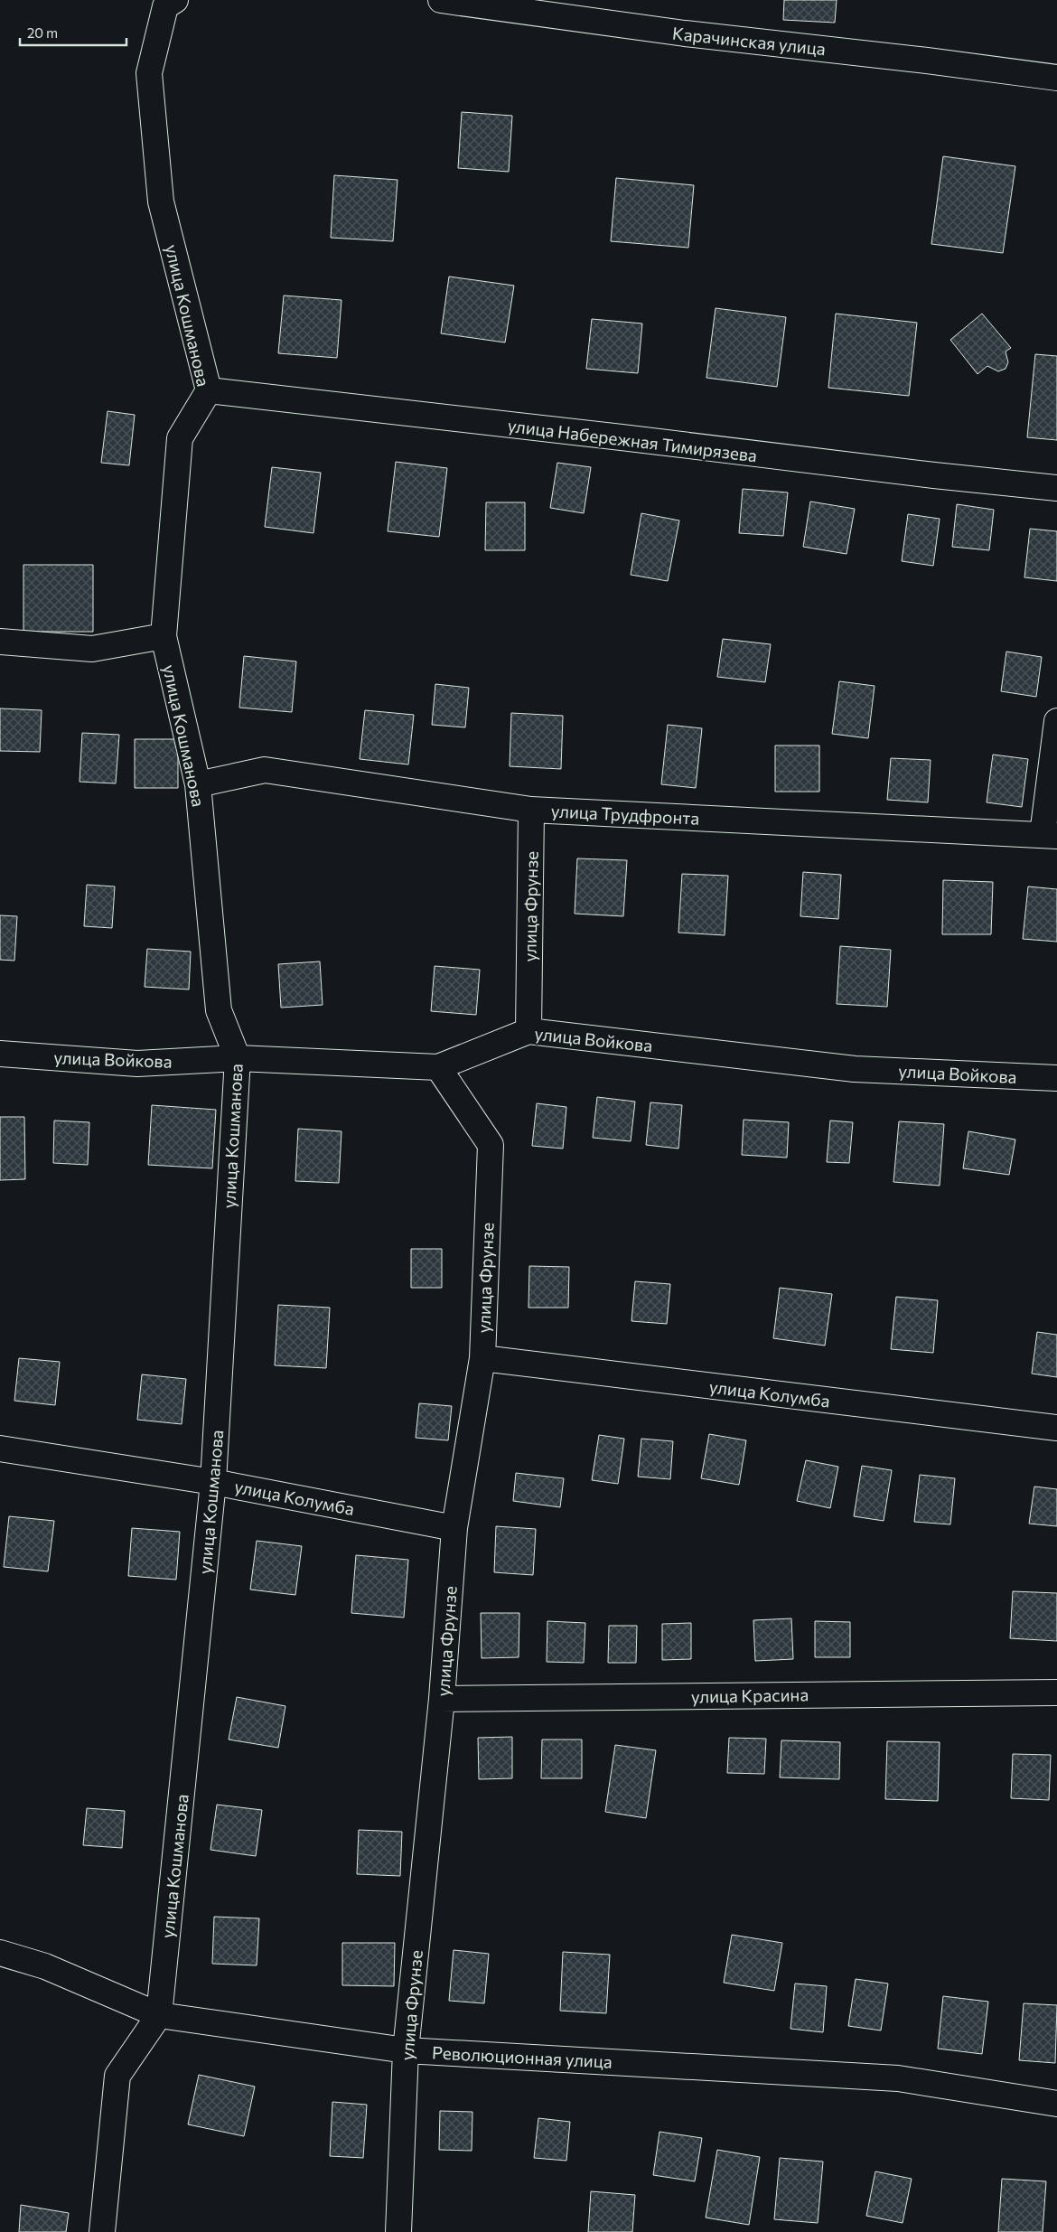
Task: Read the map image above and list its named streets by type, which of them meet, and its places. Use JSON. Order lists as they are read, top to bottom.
{
  "streets": {
    "street": [
      "Карачинская улица",
      "улица Кошманова",
      "улица Набережная Тимирязева",
      "улица Трудфронта",
      "улица Фрунзе",
      "улица Войкова",
      "улица Колумба",
      "улица Красина",
      "Революционная улица"
    ]
  },
  "crossings": [
    ["улица Кошманова", "улица Набережная Тимирязева"],
    ["улица Кошманова", "улица Трудфронта"],
    ["улица Кошманова", "улица Войкова"],
    ["улица Кошманова", "улица Колумба"],
    ["улица Кошманова", "Революционная улица"],
    ["улица Трудфронта", "улица Фрунзе"],
    ["улица Фрунзе", "улица Войкова"],
    ["улица Фрунзе", "улица Колумба"],
    ["улица Фрунзе", "улица Красина"],
    ["улица Фрунзе", "Революционная улица"]
  ],
  "scale_bar": "20 m"
}
